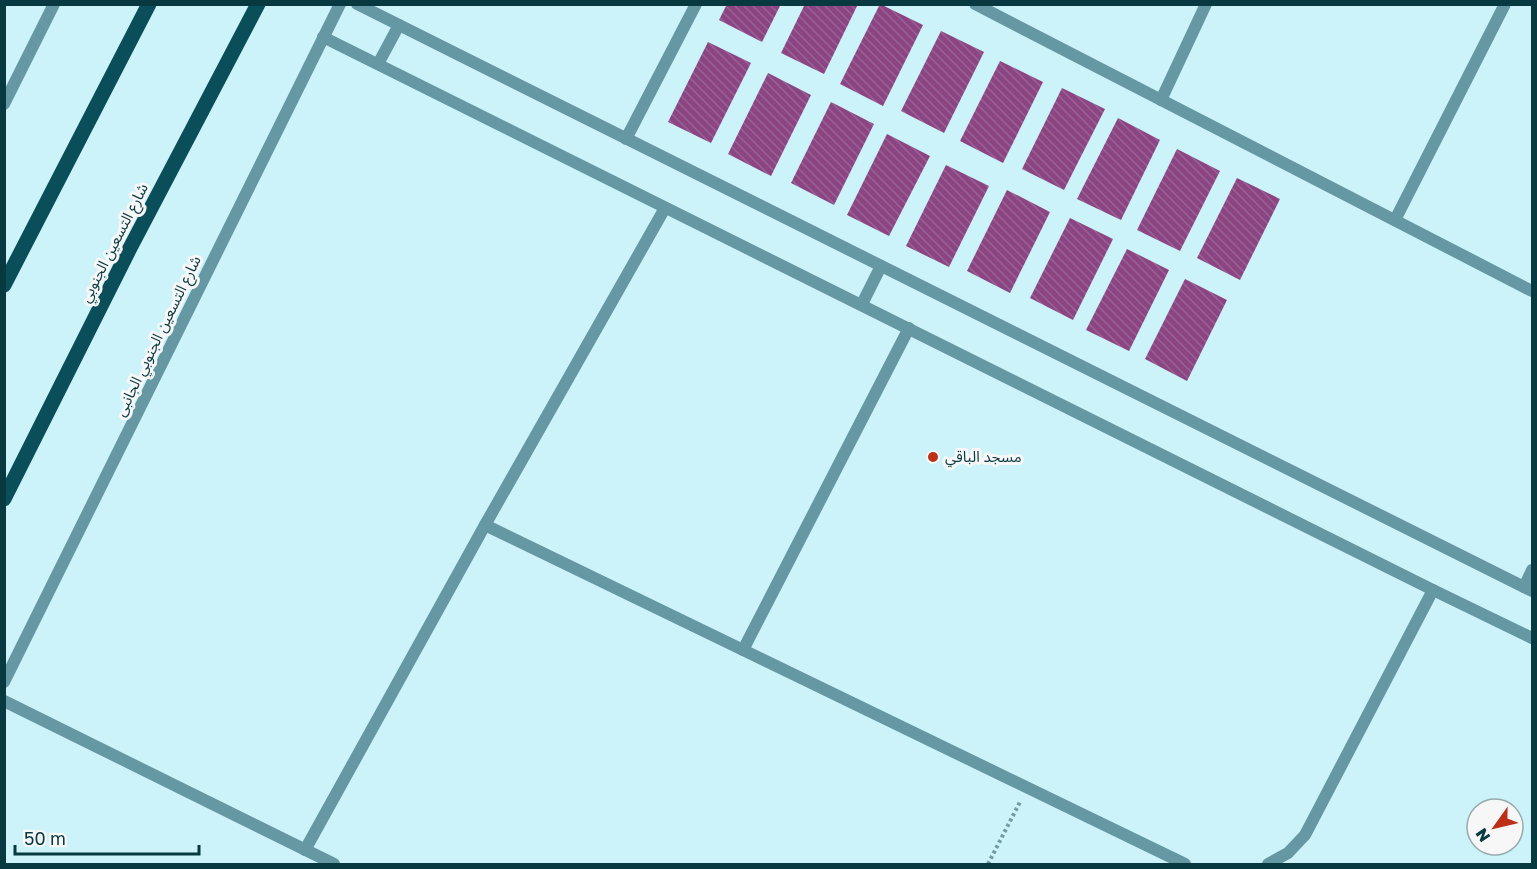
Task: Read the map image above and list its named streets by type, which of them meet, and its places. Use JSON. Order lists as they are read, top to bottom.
{
  "streets": {
    "main road": ["شارع التسعين الجنوبي"],
    "street": ["شارع التسعين الجنوبي الجانبى"]
  },
  "places": ["مسجد الباقي"],
  "scale_bar": "50 m",
  "north": "bottom left"
}
